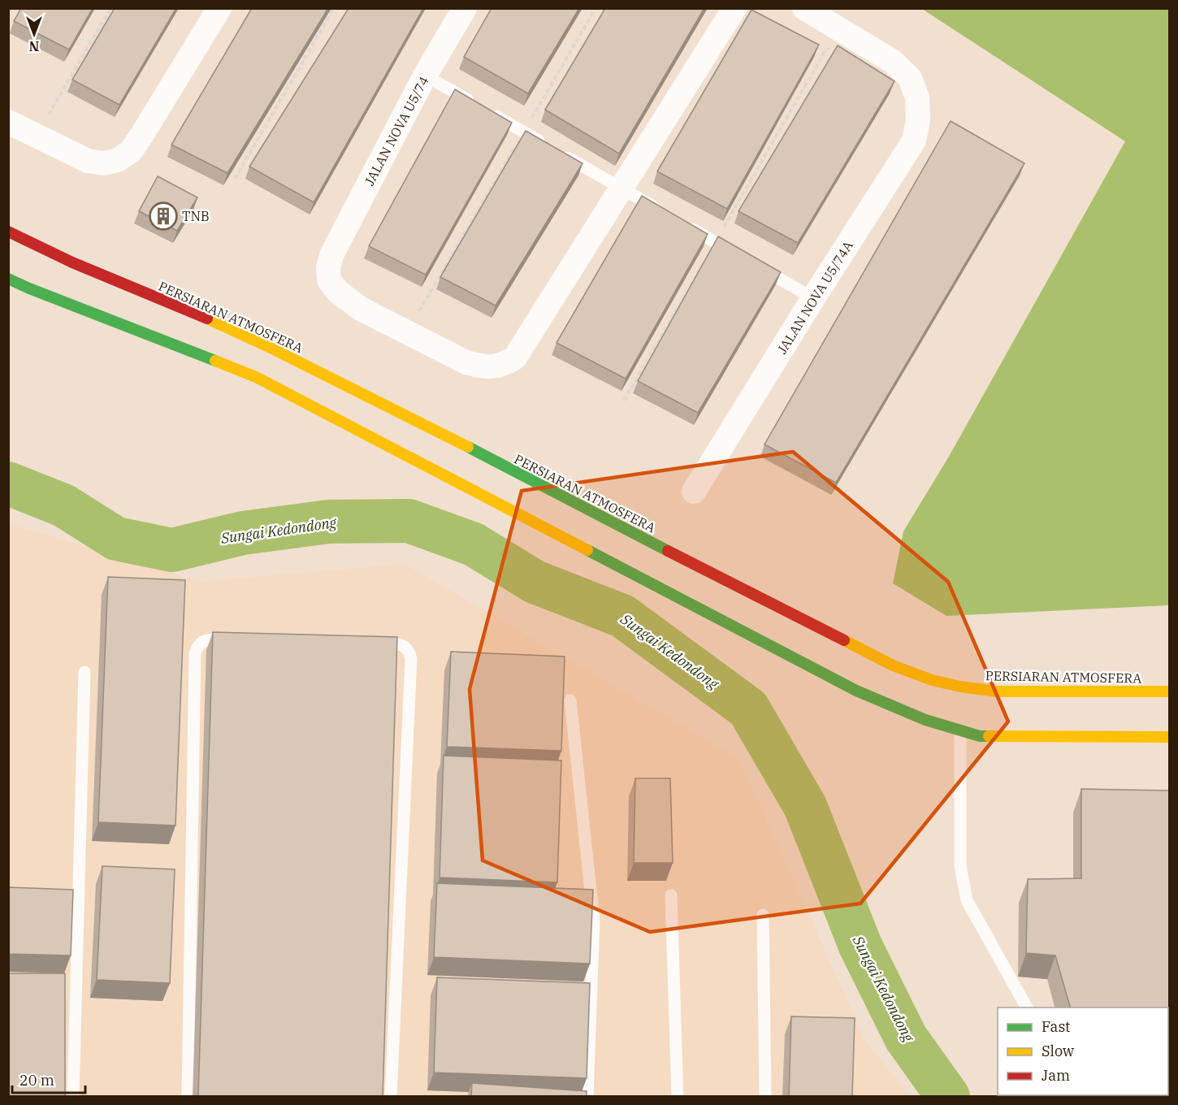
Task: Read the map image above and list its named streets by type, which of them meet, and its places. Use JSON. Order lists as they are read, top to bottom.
{
  "streets": {
    "street": ["JALAN NOVA U5/74", "JALAN NOVA U5/74A", "PERSIARAN ATMOSFERA"]
  },
  "water": ["Sungai Kedondong"],
  "places": {
    "building": ["TNB"]
  },
  "legend": ["Fast", "Slow", "Jam"],
  "scale_bar": "20 m",
  "north": "bottom"
}
